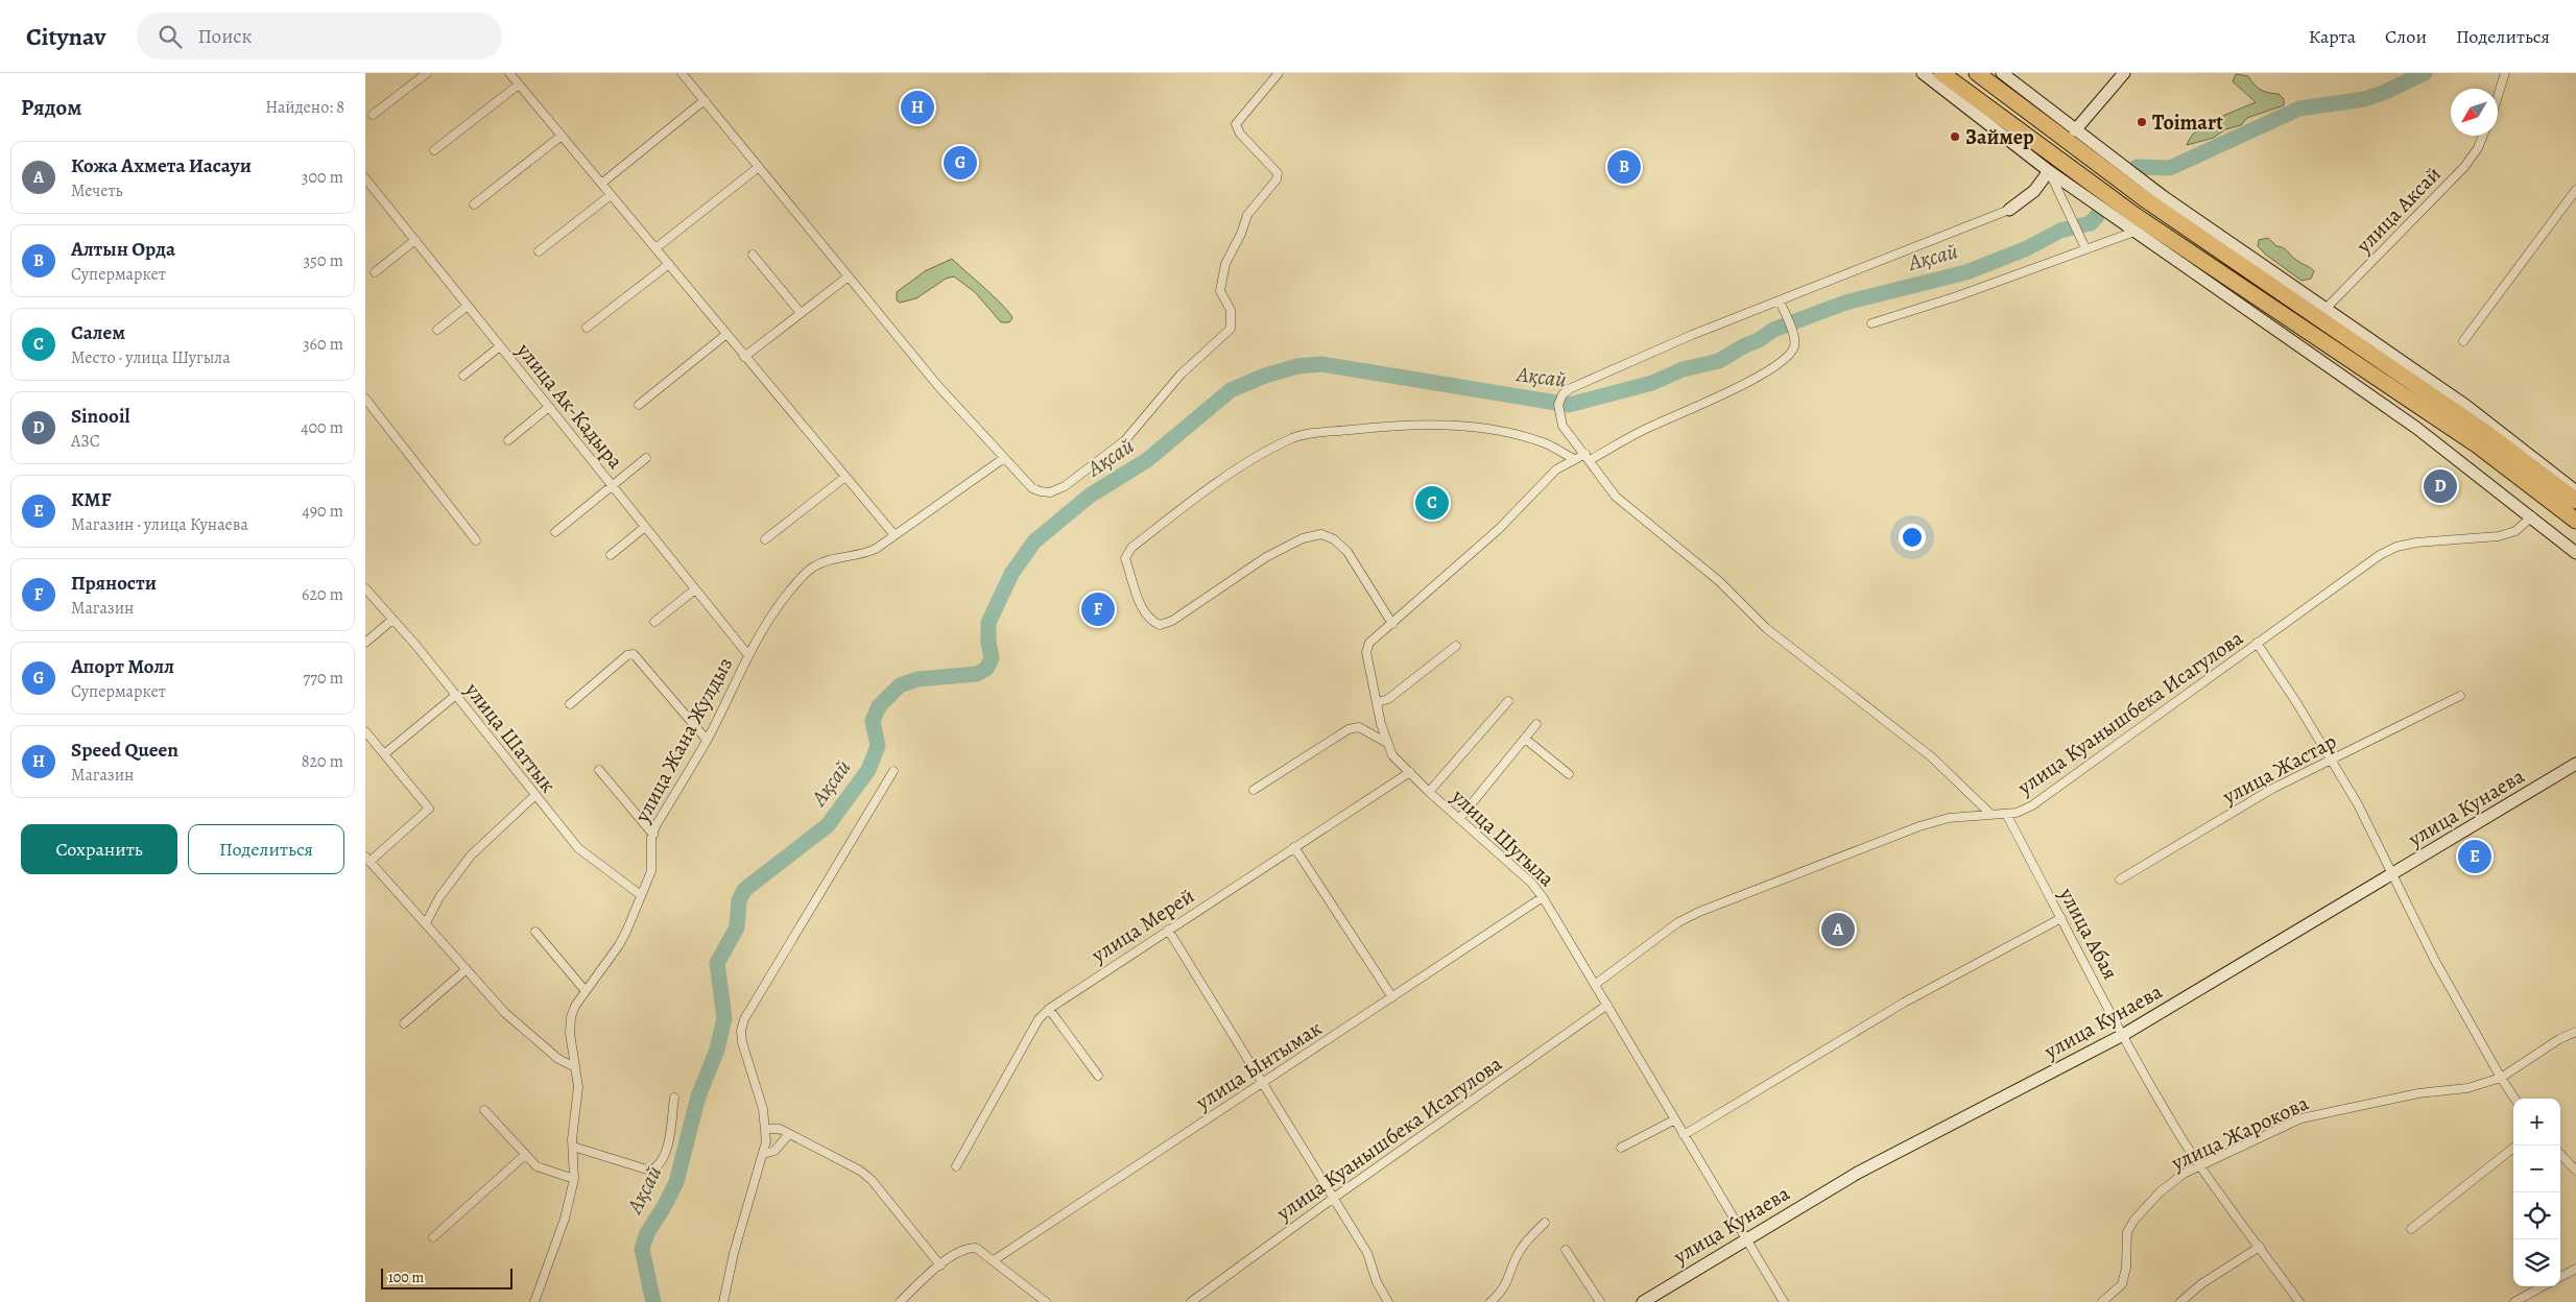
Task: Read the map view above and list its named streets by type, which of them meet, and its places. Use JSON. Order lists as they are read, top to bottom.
{
  "streets": {
    "main road": ["улица Кунаева"],
    "street": [
      "улица Аксай",
      "улица Ак-Кадыра",
      "улица Куанышбека Исагулова",
      "улица Шаттык",
      "улица Жана Жулдыз",
      "улица Жастар",
      "улица Шугыла",
      "улица Мерей",
      "улица Абая",
      "улица Ынтымак",
      "улица Жарокова"
    ]
  },
  "crossings": [
    ["улица Ак-Кадыра", "улица Жана Жулдыз"],
    ["улица Куанышбека Исагулова", "улица Шугыла"],
    ["улица Куанышбека Исагулова", "улица Абая"],
    ["улица Шаттык", "улица Жана Жулдыз"],
    ["улица Кунаева", "улица Шугыла"],
    ["улица Кунаева", "улица Абая"],
    ["улица Шугыла", "улица Мерей"],
    ["улица Шугыла", "улица Ынтымак"],
    ["улица Абая", "улица Жарокова"]
  ],
  "water": ["Ақсай"],
  "places": ["Toimart", "Займер"],
  "scale_bar": "100 m",
  "north": "bottom left",
  "page": {
    "header": "Citynav",
    "search": "Поиск",
    "nav": ["Карта", "Слои", "Поделиться"],
    "heading": ["Рядом", "Найдено: 8"],
    "pins": [
      "H",
      "G",
      "B",
      "D",
      "C",
      "F",
      "E",
      "A"
    ],
    "list": [
      {
        "mark": "A",
        "name": "Кожа Ахмета Иасауи",
        "note": "Мечеть",
        "value": "300 m"
      },
      {
        "mark": "B",
        "name": "Алтын Орда",
        "note": "Супермаркет",
        "value": "350 m"
      },
      {
        "mark": "C",
        "name": "Салем",
        "note": "Место · улица Шугыла",
        "value": "360 m"
      },
      {
        "mark": "D",
        "name": "Sinooil",
        "note": "АЗС",
        "value": "400 m"
      },
      {
        "mark": "E",
        "name": "KMF",
        "note": "Магазин · улица Кунаева",
        "value": "490 m"
      },
      {
        "mark": "F",
        "name": "Пряности",
        "note": "Магазин",
        "value": "620 m"
      },
      {
        "mark": "G",
        "name": "Апорт Молл",
        "note": "Супермаркет",
        "value": "770 m"
      },
      {
        "mark": "H",
        "name": "Speed Queen",
        "note": "Магазин",
        "value": "820 m"
      }
    ],
    "buttons": ["Сохранить", "Поделиться"],
    "map_buttons": ["+", "−"],
    "scale": "100 m"
  }
}
